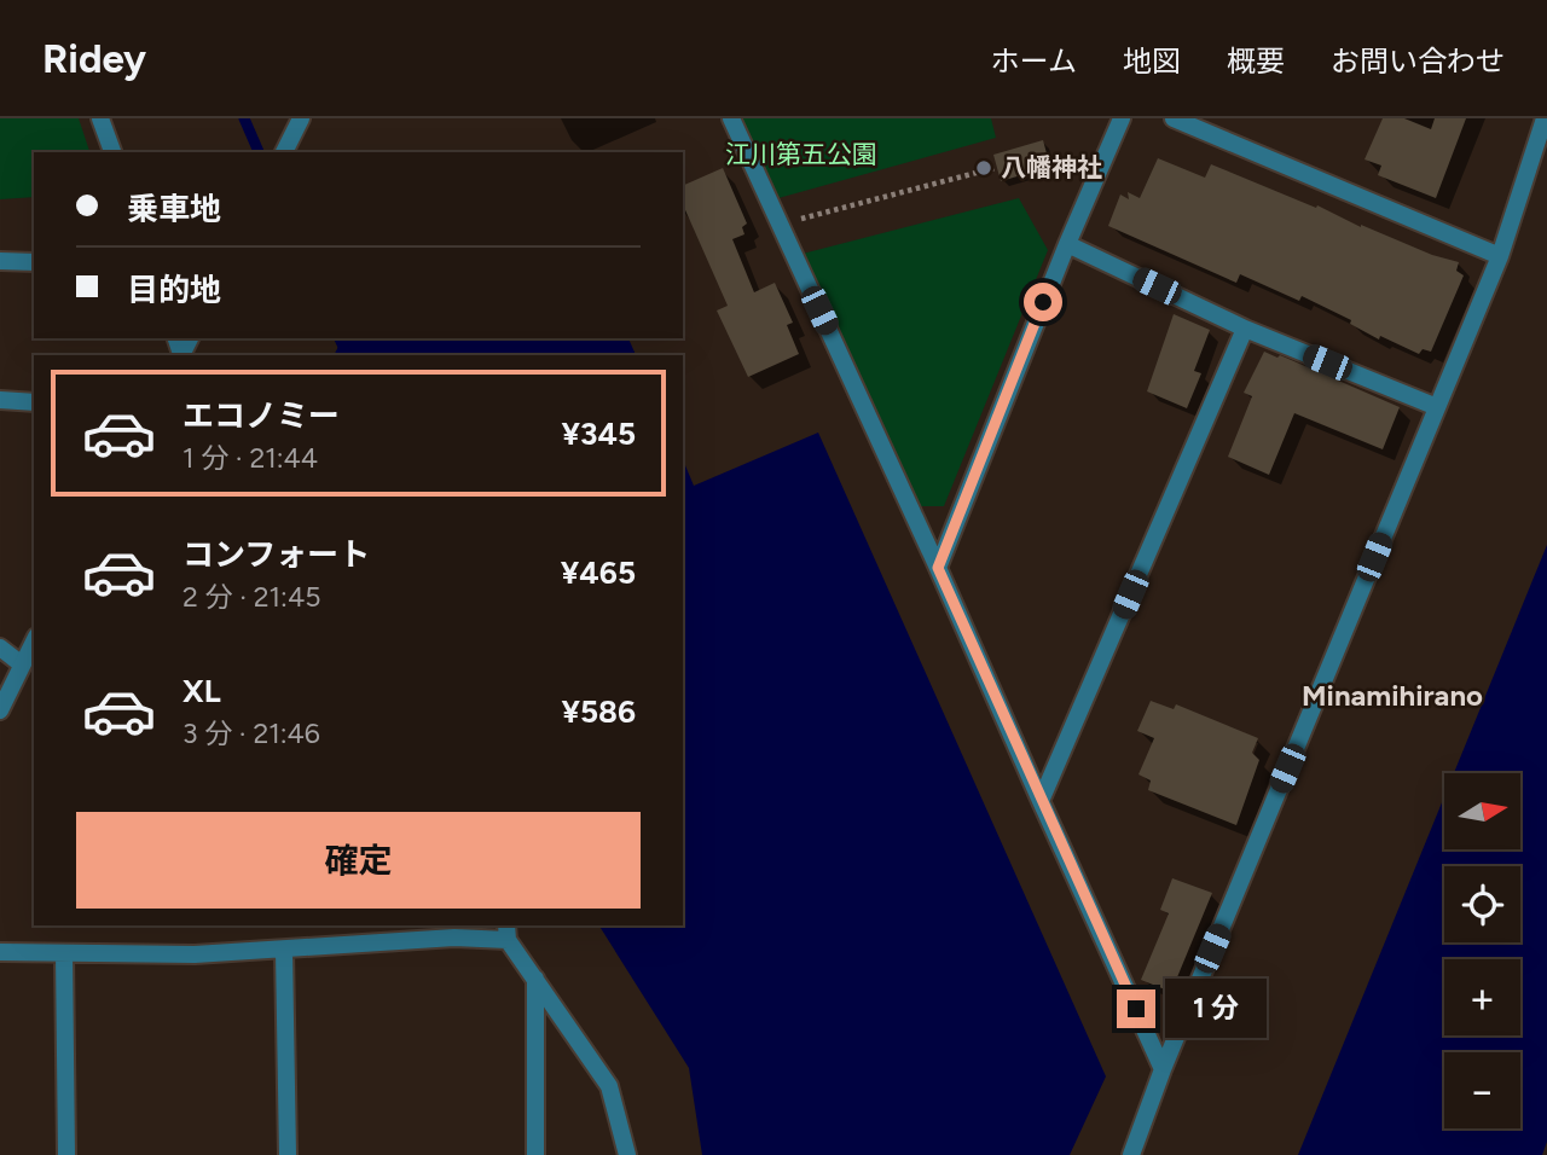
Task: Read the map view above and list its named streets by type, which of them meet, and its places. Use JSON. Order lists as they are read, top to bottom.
{
  "districts": ["Minamihirano"],
  "parks": ["江川第五公園"],
  "places": ["八幡神社"],
  "north": "right",
  "page": {
    "header": "Ridey",
    "nav": [
      "ホーム",
      "地図",
      "概要",
      "お問い合わせ"
    ],
    "banner": ["乗車地", "目的地"],
    "list": [
      {
        "name": "エコノミー",
        "note": "1 分 · 21:44",
        "value": "¥345"
      },
      {
        "name": "コンフォート",
        "note": "2 分 · 21:45",
        "value": "¥465"
      },
      {
        "name": "XL",
        "note": "3 分 · 21:46",
        "value": "¥586"
      }
    ],
    "map_buttons": ["+", "−"],
    "buttons": "確定",
    "bubble": "1 分"
  }
}
